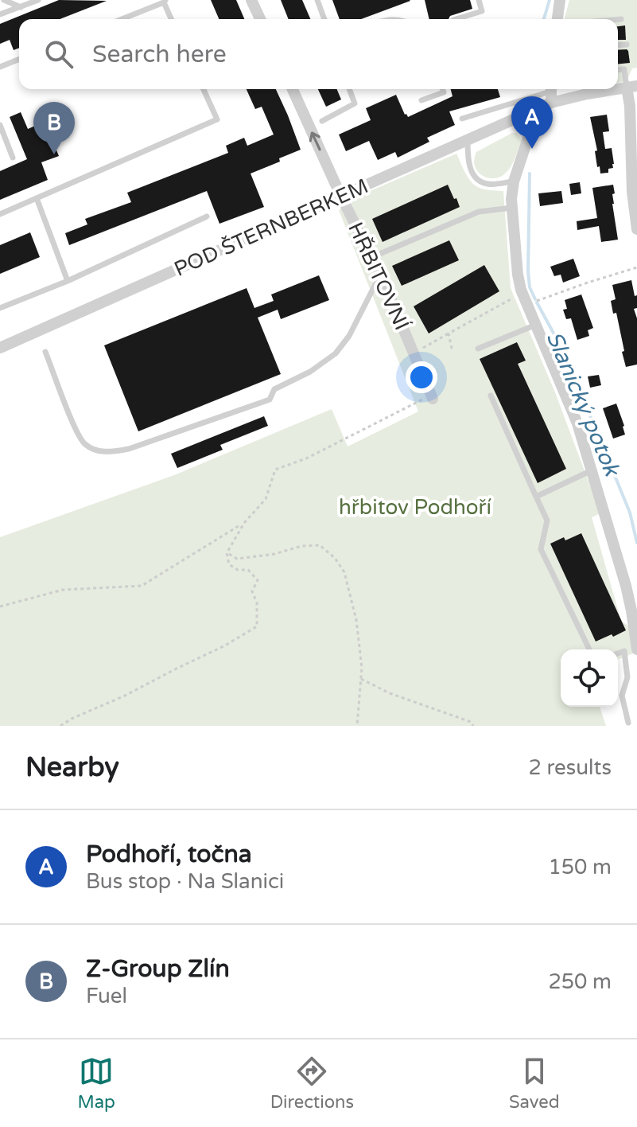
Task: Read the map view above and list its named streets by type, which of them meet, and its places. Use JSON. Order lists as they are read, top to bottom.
{
  "streets": {
    "street": ["POD ŠTERNBERKEM", "HŘBITOVNÍ"]
  },
  "crossings": [
    ["POD ŠTERNBERKEM", "HŘBITOVNÍ"]
  ],
  "water": ["Slanický potok"],
  "parks": ["hřbitov Podhoří"],
  "page": {
    "search": "Search here",
    "pins": ["A", "B"],
    "heading": ["Nearby", "2 results"],
    "list": [
      {
        "mark": "A",
        "name": "Podhoří, točna",
        "note": "Bus stop · Na Slanici",
        "value": "150 m"
      },
      {
        "mark": "B",
        "name": "Z-Group Zlín",
        "note": "Fuel",
        "value": "250 m"
      }
    ],
    "nav": ["Map", "Directions", "Saved"]
  }
}
